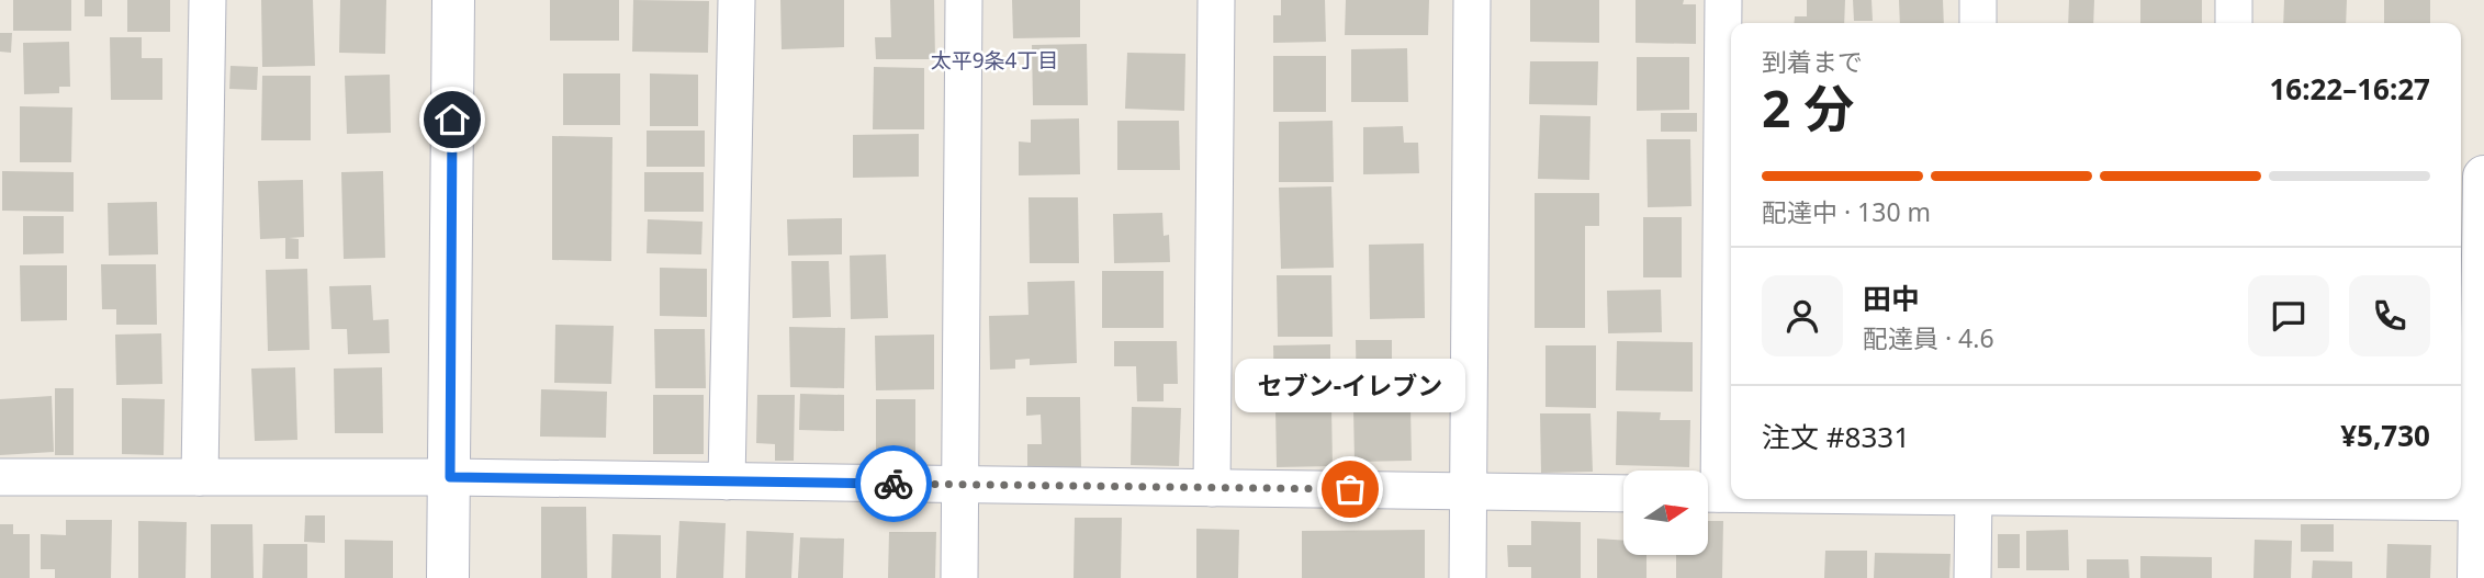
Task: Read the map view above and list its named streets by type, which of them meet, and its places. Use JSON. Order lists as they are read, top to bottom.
{
  "districts": ["太平9条4丁目"],
  "places": ["セブン-イレブン"],
  "north": "right",
  "page": {
    "heading": ["2 分", "到着まで", "16:22–16:27"],
    "panel": [
      "田中",
      "配達員 · 4.6",
      "注文 #8331",
      "¥5,730"
    ],
    "bar": "配達中 · 130 m",
    "bubble": "セブン-イレブン"
  }
}
